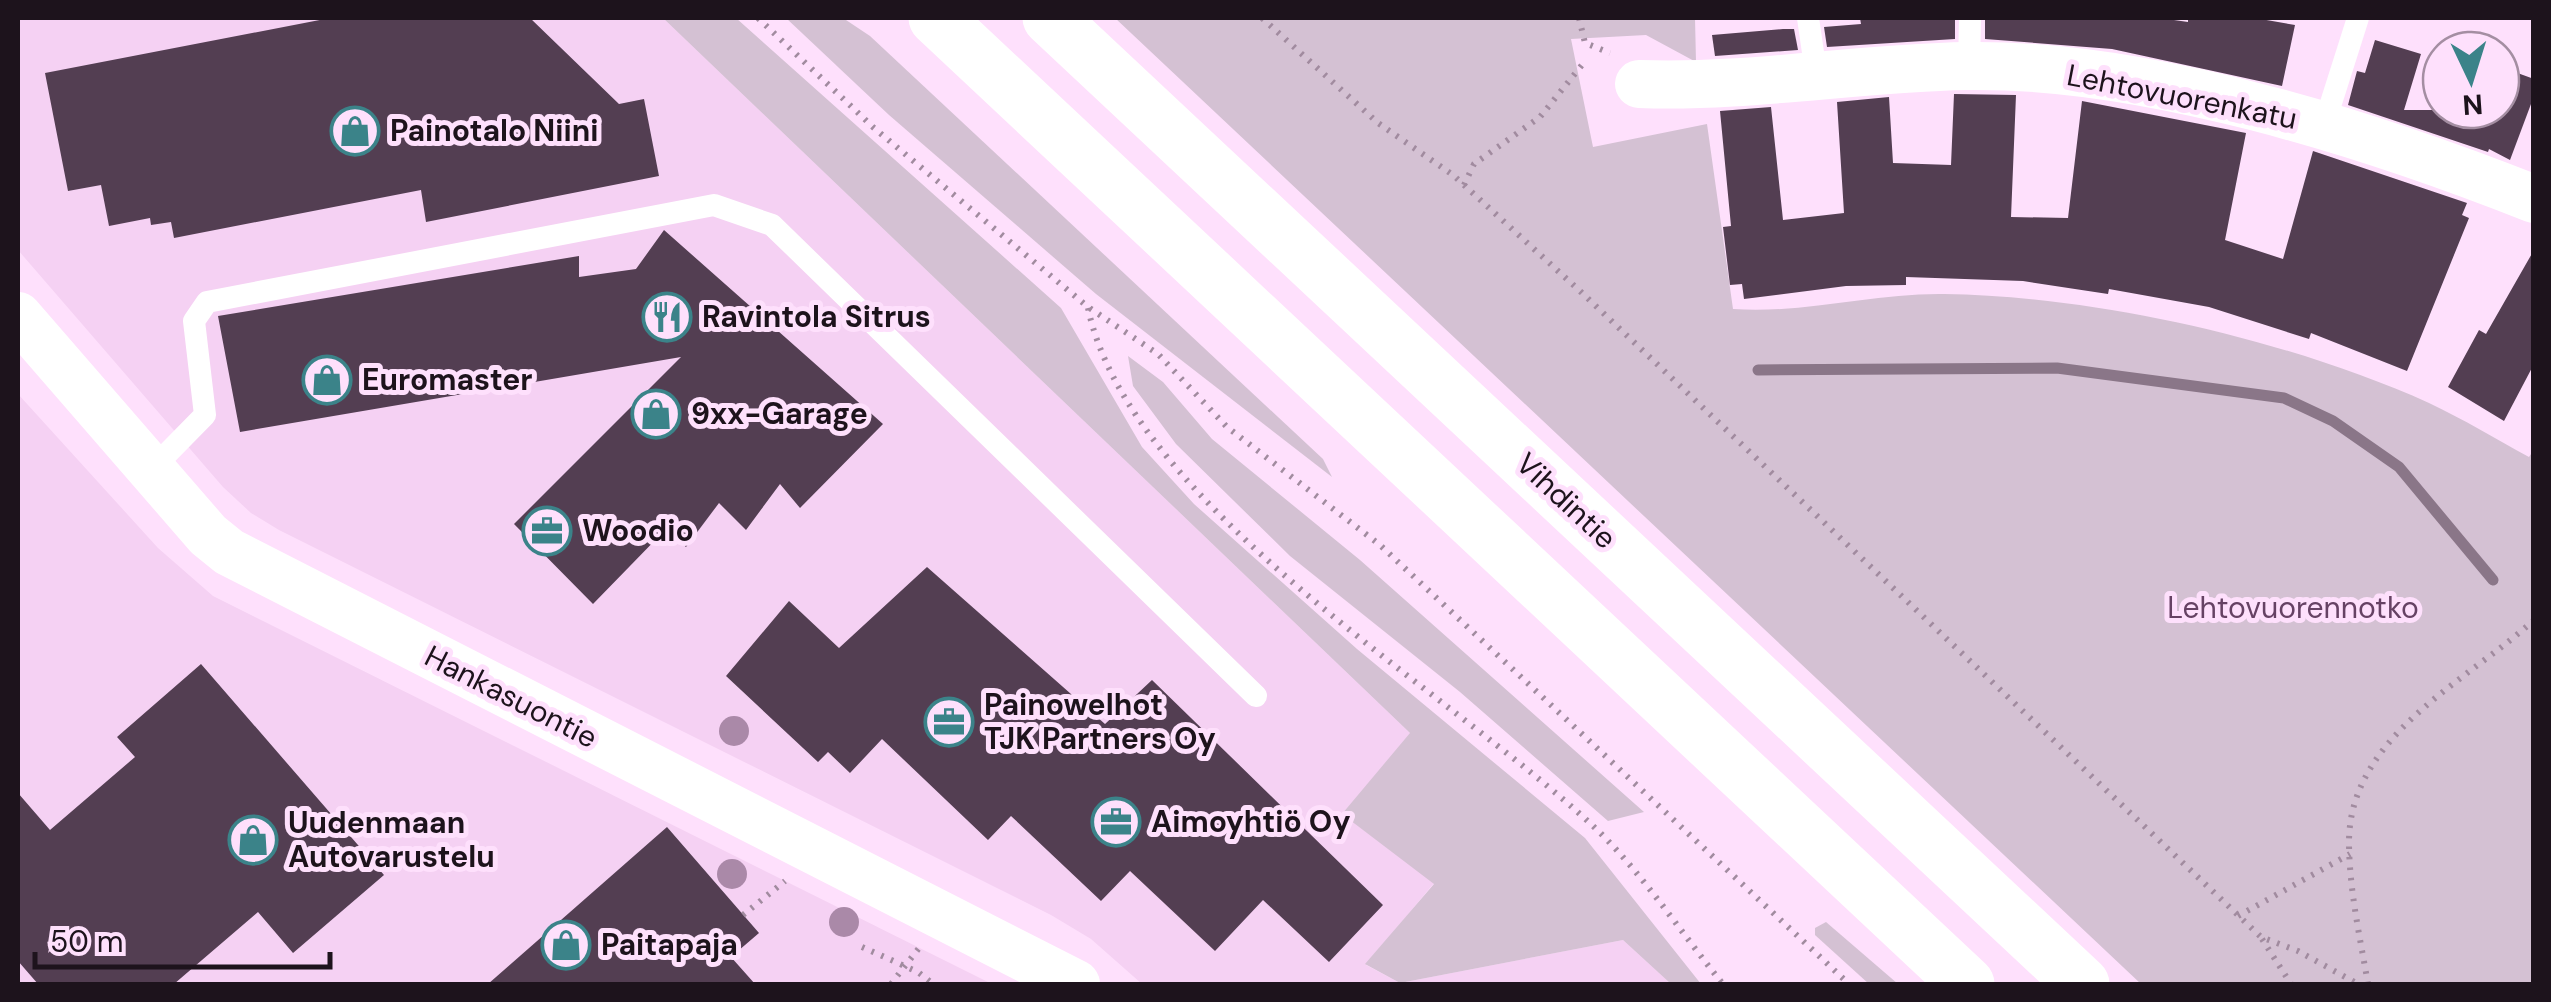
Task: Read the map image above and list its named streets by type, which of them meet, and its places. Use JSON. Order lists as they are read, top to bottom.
{
  "streets": {
    "main road": ["Vihdintie"],
    "street": ["Lehtovuorenkatu", "Hankasuontie"]
  },
  "parks": ["Lehtovuorennotko"],
  "places": {
    "shop": [
      "Painotalo Niini",
      "Euromaster",
      "9xx-Garage",
      "Uudenmaan Autovarustelu",
      "Paitapaja"
    ],
    "restaurant": ["Ravintola Sitrus"],
    "office": ["Woodio", "Painowelhot TJK Partners Oy", "Aimoyhtiö Oy"]
  },
  "scale_bar": "50 m",
  "north": "bottom"
}
